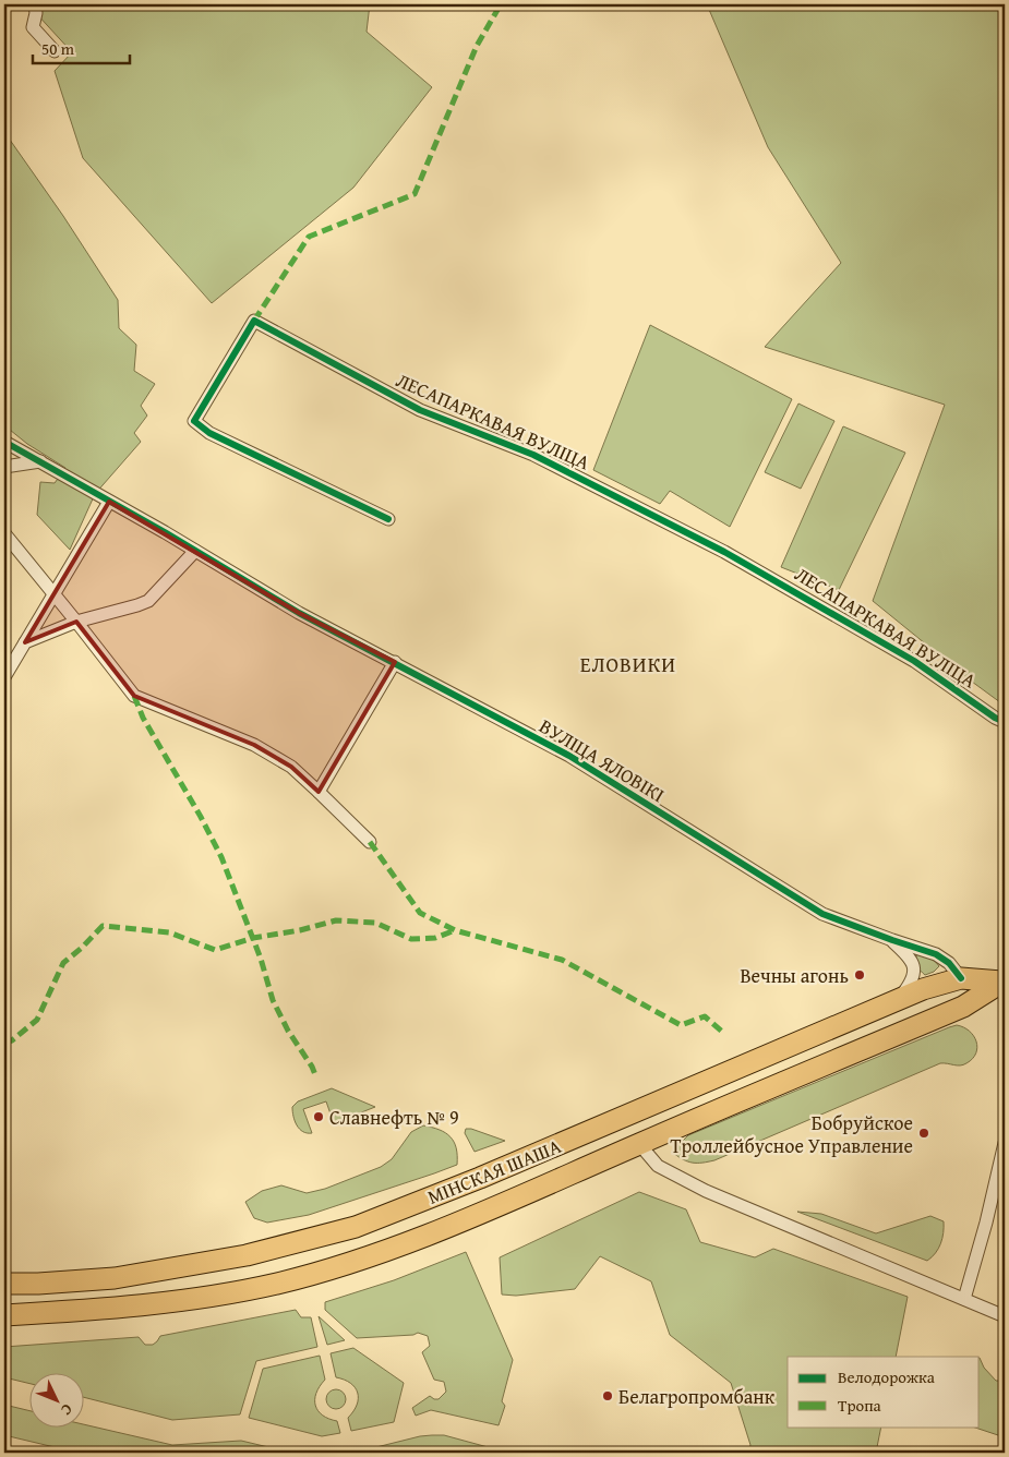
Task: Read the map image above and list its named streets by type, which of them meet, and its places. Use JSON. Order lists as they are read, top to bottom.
{
  "streets": {
    "main road": ["МІНСКАЯ ШАША"],
    "street": ["ЛЕСАПАРКАВАЯ ВУЛІЦА", "ВУЛІЦА ЯЛОВІКІ"]
  },
  "crossings": [
    ["ВУЛІЦА ЯЛОВІКІ", "МІНСКАЯ ШАША"]
  ],
  "districts": ["ЕЛОВИКИ"],
  "places": [
    "Вечны агонь",
    "Славнефть № 9",
    "Бобруйское Троллейбусное Управление",
    "Белагропромбанк"
  ],
  "legend": ["Велодорожка", "Тропа"],
  "scale_bar": "50 m",
  "north": "bottom right"
}
